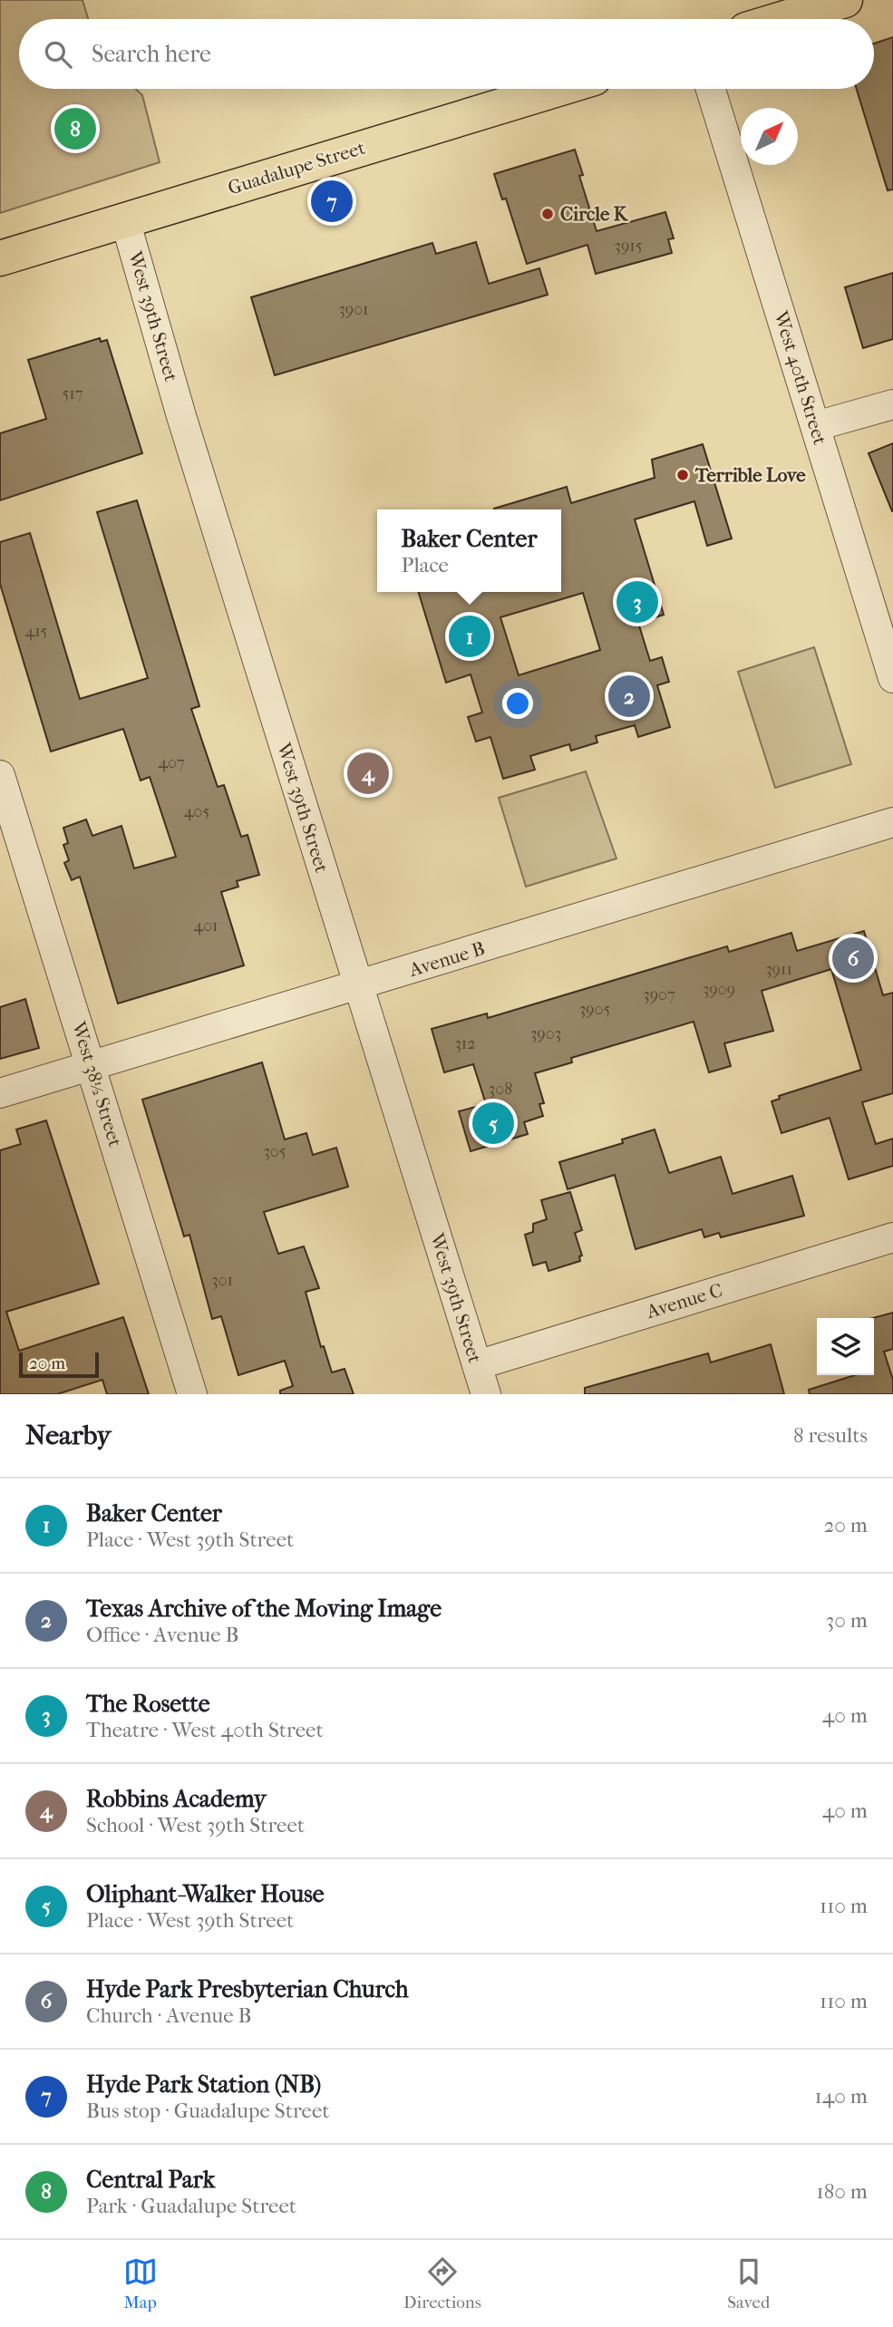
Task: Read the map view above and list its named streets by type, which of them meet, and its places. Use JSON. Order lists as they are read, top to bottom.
{
  "streets": {
    "main road": ["Guadalupe Street"],
    "street": [
      "West 39th Street",
      "West 40th Street",
      "Avenue B",
      "West 38½ Street",
      "Avenue C"
    ]
  },
  "crossings": [
    ["Guadalupe Street", "West 39th Street"],
    ["West 39th Street", "Avenue B"],
    ["West 39th Street", "Avenue C"],
    ["Avenue B", "West 38½ Street"]
  ],
  "places": ["Circle K", "Terrible Love"],
  "house_numbers": [
    "3915",
    "3901",
    "517",
    "415",
    "407",
    "405",
    "401",
    "3911",
    "3909",
    "3907",
    "3905",
    "3903",
    "312",
    "308",
    "305",
    "301"
  ],
  "scale_bar": "20 m",
  "north": "top right",
  "page": {
    "search": "Search here",
    "pins": [
      "8",
      "7",
      "3",
      "1",
      "2",
      "4",
      "6",
      "5"
    ],
    "popup": ["Baker Center", "Place"],
    "scale": "20 m",
    "heading": ["Nearby", "8 results"],
    "list": [
      {
        "mark": "1",
        "name": "Baker Center",
        "note": "Place · West 39th Street",
        "value": "20 m"
      },
      {
        "mark": "2",
        "name": "Texas Archive of the Moving Image",
        "note": "Office · Avenue B",
        "value": "30 m"
      },
      {
        "mark": "3",
        "name": "The Rosette",
        "note": "Theatre · West 40th Street",
        "value": "40 m"
      },
      {
        "mark": "4",
        "name": "Robbins Academy",
        "note": "School · West 39th Street",
        "value": "40 m"
      },
      {
        "mark": "5",
        "name": "Oliphant-Walker House",
        "note": "Place · West 39th Street",
        "value": "110 m"
      },
      {
        "mark": "6",
        "name": "Hyde Park Presbyterian Church",
        "note": "Church · Avenue B",
        "value": "110 m"
      },
      {
        "mark": "7",
        "name": "Hyde Park Station (NB)",
        "note": "Bus stop · Guadalupe Street",
        "value": "140 m"
      },
      {
        "mark": "8",
        "name": "Central Park",
        "note": "Park · Guadalupe Street",
        "value": "180 m"
      }
    ],
    "nav": ["Map", "Directions", "Saved"]
  }
}
